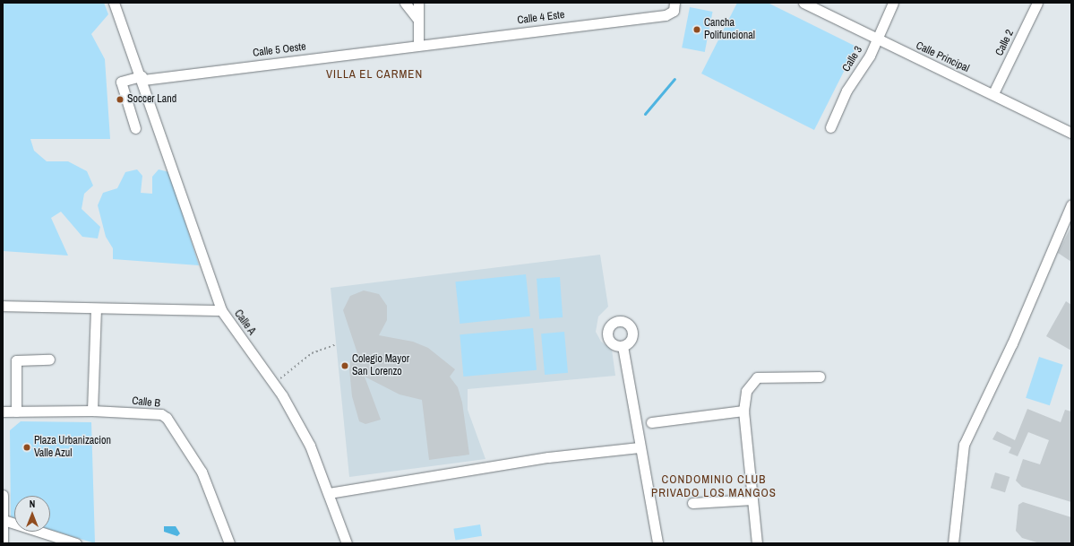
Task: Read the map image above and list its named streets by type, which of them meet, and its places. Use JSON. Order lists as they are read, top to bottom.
{
  "streets": {
    "street": [
      "Calle 4 Este",
      "Calle 2",
      "Calle 5 Oeste",
      "Calle Principal",
      "Calle 3",
      "Calle A",
      "Calle B"
    ]
  },
  "crossings": [
    ["Calle 4 Este", "Calle 5 Oeste"],
    ["Calle 2", "Calle Principal"],
    ["Calle Principal", "Calle 3"]
  ],
  "districts": ["VILLA EL CARMEN", "CONDOMINIO CLUB PRIVADO LOS MANGOS"],
  "places": [
    "Cancha Polifuncional",
    "Soccer Land",
    "Colegio Mayor San Lorenzo",
    "Plaza Urbanizacion Valle Azul"
  ],
  "north": "top"
}
